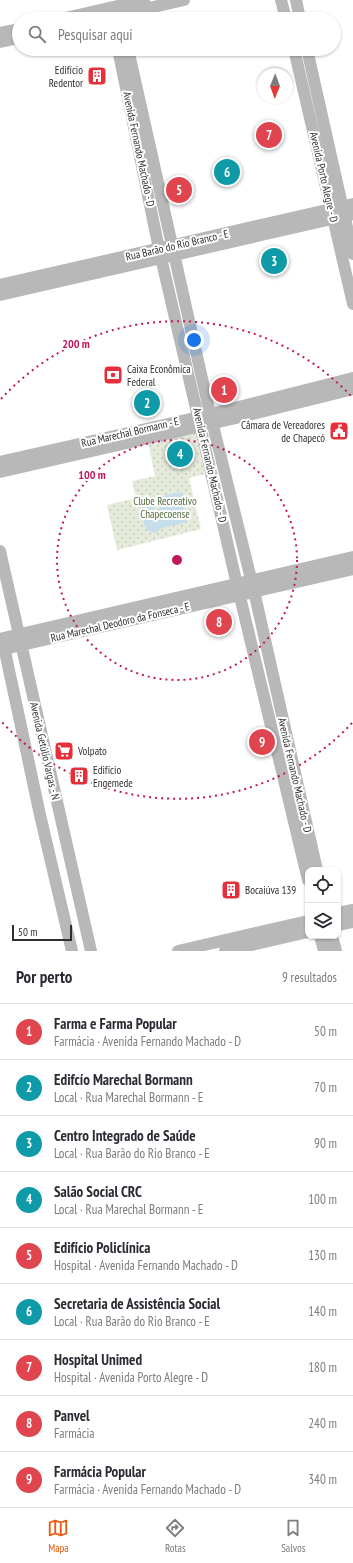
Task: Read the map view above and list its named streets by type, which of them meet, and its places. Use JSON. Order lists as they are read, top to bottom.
{
  "streets": {
    "street": [
      "Avenida Fernando Machado - D",
      "Avenida Porto Alegre - D",
      "Rua Barão do Rio Branco - E",
      "Rua Marechal Bormann - E",
      "Rua Marechal Deodoro da Fonseca - E",
      "Avenida Getúlio Vargas - N"
    ]
  },
  "crossings": [
    ["Avenida Fernando Machado - D", "Rua Barão do Rio Branco - E"],
    ["Avenida Fernando Machado - D", "Rua Marechal Bormann - E"],
    ["Avenida Fernando Machado - D", "Rua Marechal Deodoro da Fonseca - E"],
    ["Avenida Porto Alegre - D", "Rua Barão do Rio Branco - E"],
    ["Rua Marechal Deodoro da Fonseca - E", "Avenida Getúlio Vargas - N"]
  ],
  "parks": ["Clube Recreativo Chapecoense"],
  "places": {
    "building": ["Edifício Redentor", "Edifício Engemede", "Bocaiúva 139"],
    "bank": ["Caixa Econômica Federal"],
    "public building": ["Câmara de Vereadores de Chapecó"],
    "supermarket": ["Volpato"]
  },
  "scale_bar": "50 m",
  "north": "bottom",
  "page": {
    "search": "Pesquisar aqui",
    "pins": [
      "7",
      "6",
      "5",
      "3",
      "1",
      "2",
      "4",
      "8",
      "9"
    ],
    "scale": "50 m",
    "heading": ["Por perto", "9 resultados"],
    "list": [
      {
        "mark": "1",
        "name": "Farma e Farma Popular",
        "note": "Farmácia · Avenida Fernando Machado - D",
        "value": "50 m"
      },
      {
        "mark": "2",
        "name": "Edifcío Marechal Bormann",
        "note": "Local · Rua Marechal Bormann - E",
        "value": "70 m"
      },
      {
        "mark": "3",
        "name": "Centro Integrado de Saúde",
        "note": "Local · Rua Barão do Rio Branco - E",
        "value": "90 m"
      },
      {
        "mark": "4",
        "name": "Salão Social CRC",
        "note": "Local · Rua Marechal Bormann - E",
        "value": "100 m"
      },
      {
        "mark": "5",
        "name": "Edifício Policlínica",
        "note": "Hospital · Avenida Fernando Machado - D",
        "value": "130 m"
      },
      {
        "mark": "6",
        "name": "Secretaria de Assistência Social",
        "note": "Local · Rua Barão do Rio Branco - E",
        "value": "140 m"
      },
      {
        "mark": "7",
        "name": "Hospital Unimed",
        "note": "Hospital · Avenida Porto Alegre - D",
        "value": "180 m"
      },
      {
        "mark": "8",
        "name": "Panvel",
        "note": "Farmácia",
        "value": "240 m"
      },
      {
        "mark": "9",
        "name": "Farmácia Popular",
        "note": "Farmácia · Avenida Fernando Machado - D",
        "value": "340 m"
      }
    ],
    "nav": ["Mapa", "Rotas", "Salvos"]
  },
  "rings": ["200 m", "100 m"]
}
